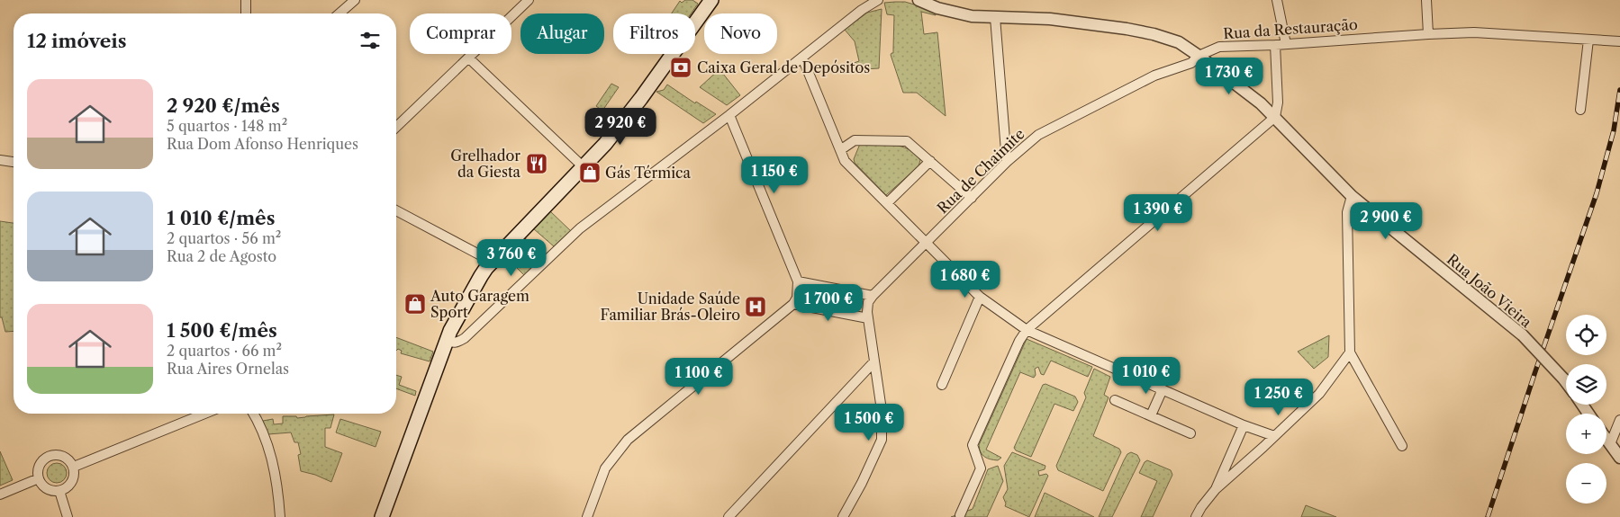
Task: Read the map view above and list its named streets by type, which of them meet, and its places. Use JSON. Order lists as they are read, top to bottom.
{
  "streets": {
    "street": ["Rua da Restauração", "Rua de Chaimite", "Rua João Vieira"]
  },
  "crossings": [
    ["Rua da Restauração", "Rua de Chaimite"],
    ["Rua da Restauração", "Rua João Vieira"],
    ["Rua de Chaimite", "Rua João Vieira"]
  ],
  "places": {
    "bank": ["Caixa Geral de Depósitos"],
    "restaurant": ["Grelhador da Giesta"],
    "shop": ["Gás Térmica", "Auto Garagem Sport"],
    "hospital": ["Unidade Saúde Familiar Brás-Oleiro"]
  },
  "page": {
    "chip": [
      "Comprar",
      "Alugar",
      "Filtros",
      "Novo"
    ],
    "heading": "12 imóveis",
    "price": [
      "1 730 €",
      "2 920 €",
      "1 150 €",
      "1 390 €",
      "2 900 €",
      "3 760 €",
      "1 680 €",
      "1 700 €",
      "1 010 €",
      "1 100 €",
      "1 250 €",
      "1 500 €"
    ],
    "list": [
      {
        "name": "2 920 €/mês",
        "note": "5 quartos · 148 m² · Rua Dom Afonso Henriques"
      },
      {
        "name": "1 010 €/mês",
        "note": "2 quartos · 56 m² · Rua 2 de Agosto"
      },
      {
        "name": "1 500 €/mês",
        "note": "2 quartos · 66 m² · Rua Aires Ornelas"
      }
    ],
    "map_buttons": ["+", "−"]
  }
}
